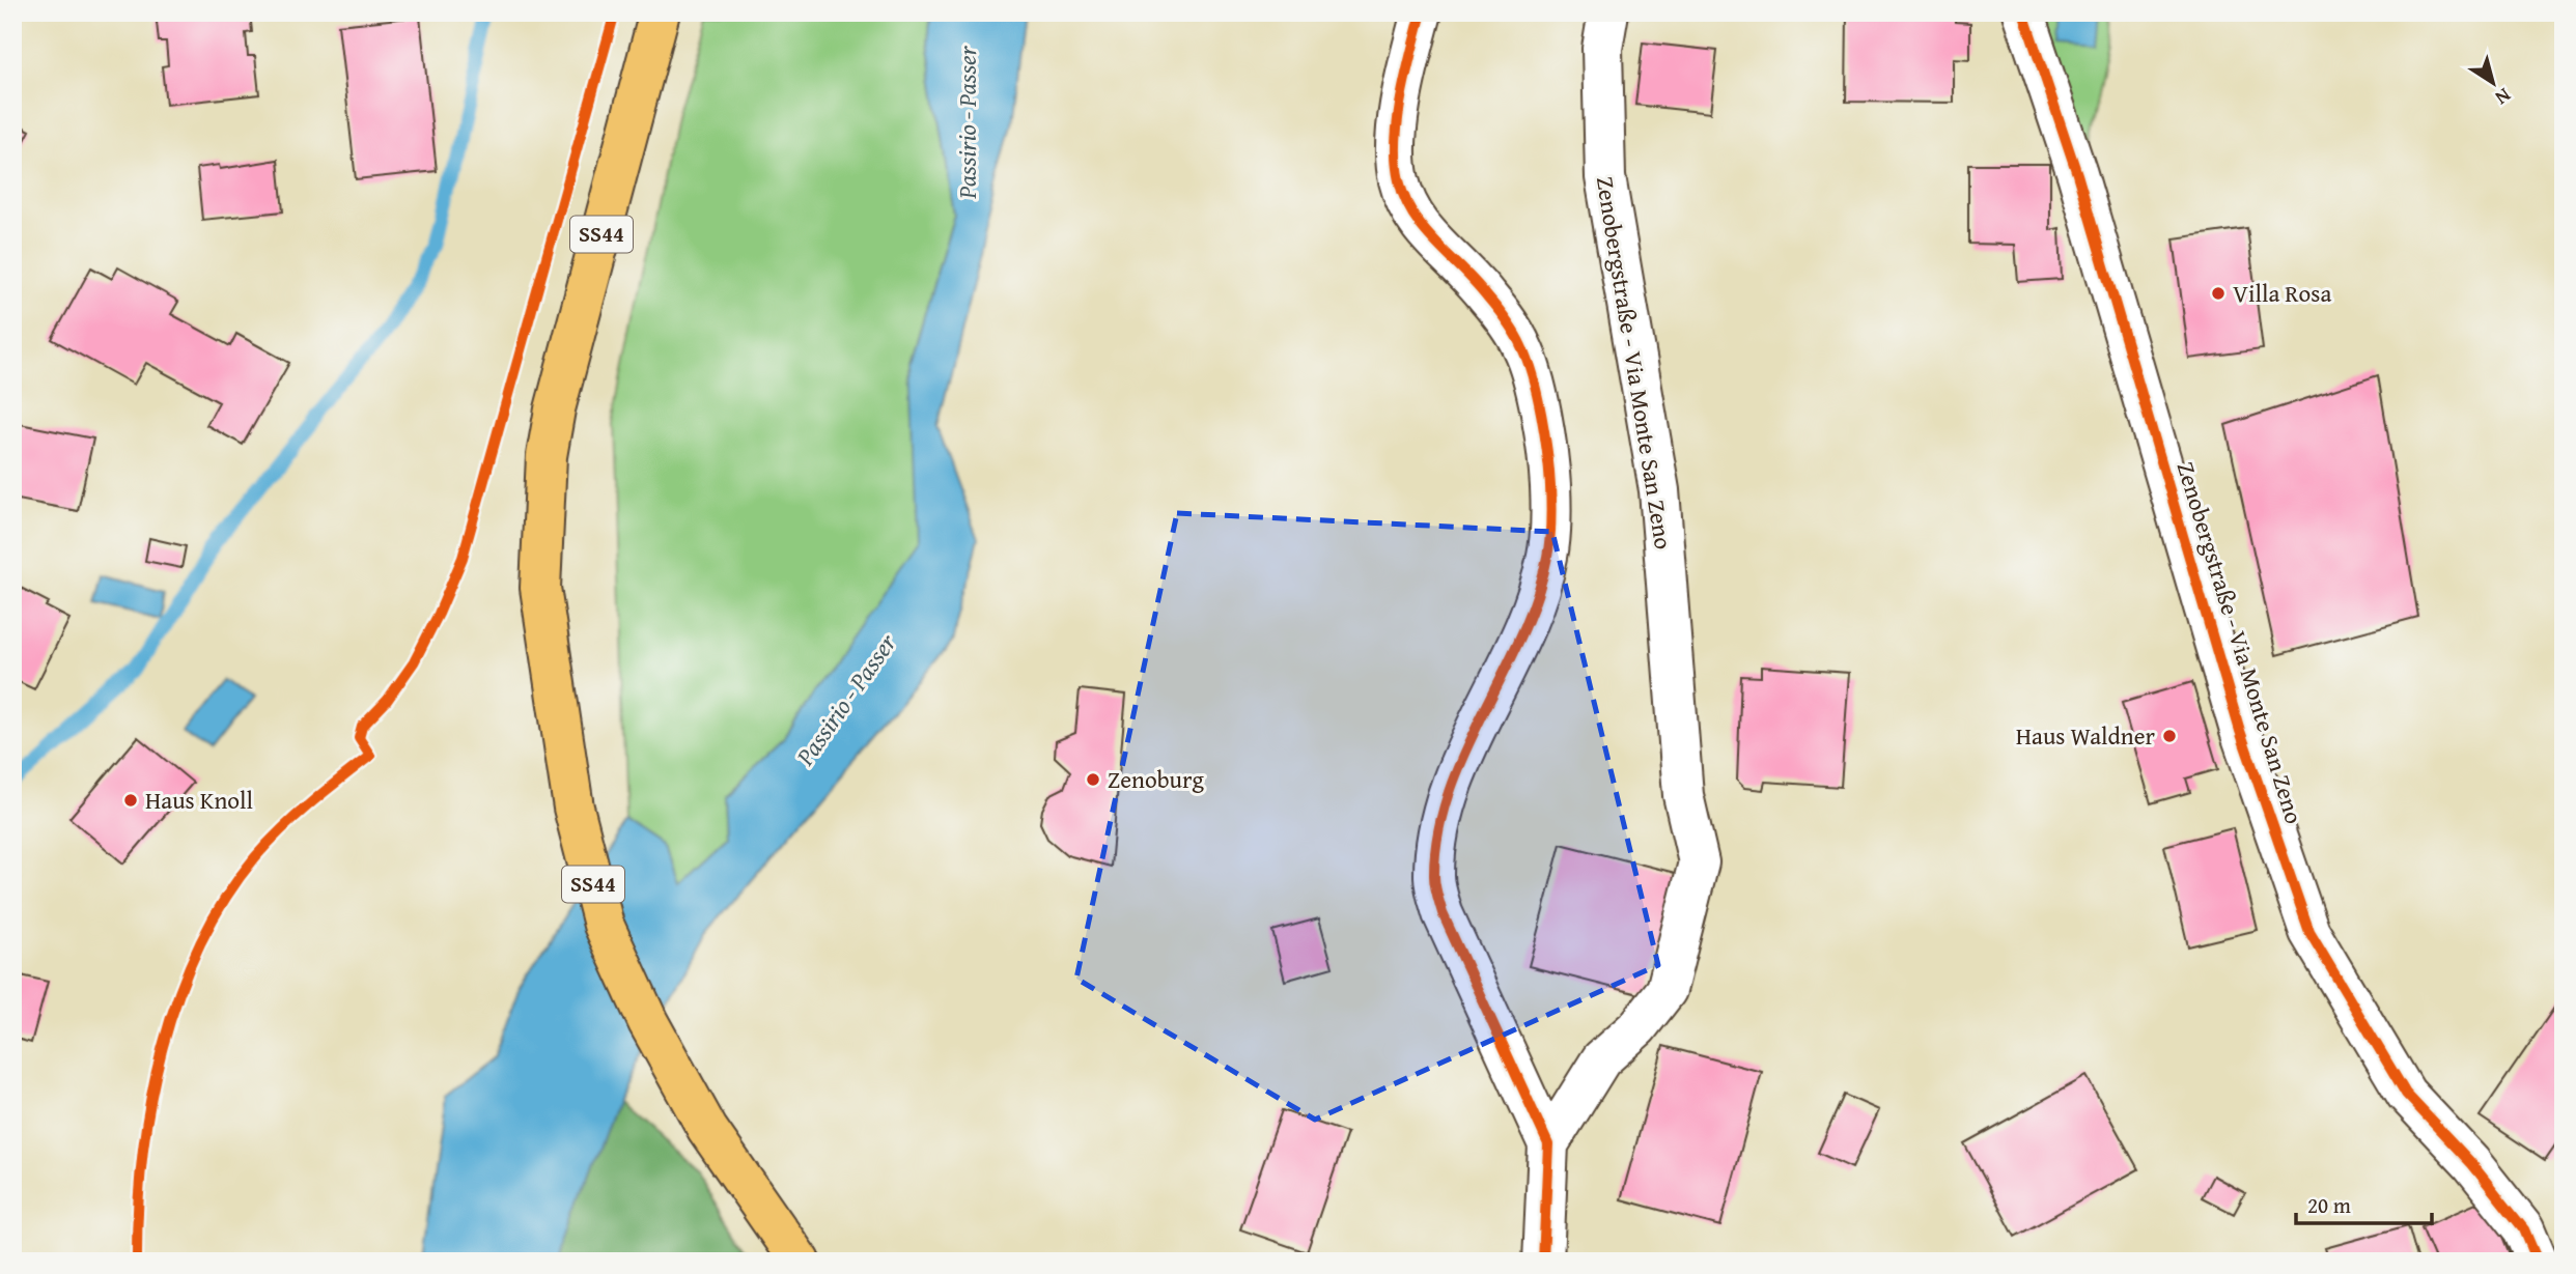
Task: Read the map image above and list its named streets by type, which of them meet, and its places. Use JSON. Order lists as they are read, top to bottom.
{
  "streets": {
    "main road": ["SS44"],
    "street": ["Zenobergstraße - Via Monte San Zeno"]
  },
  "water": ["Passirio - Passer"],
  "places": [
    "Villa Rosa",
    "Haus Waldner",
    "Zenoburg",
    "Haus Knoll"
  ],
  "scale_bar": "20 m",
  "north": "bottom right"
}
